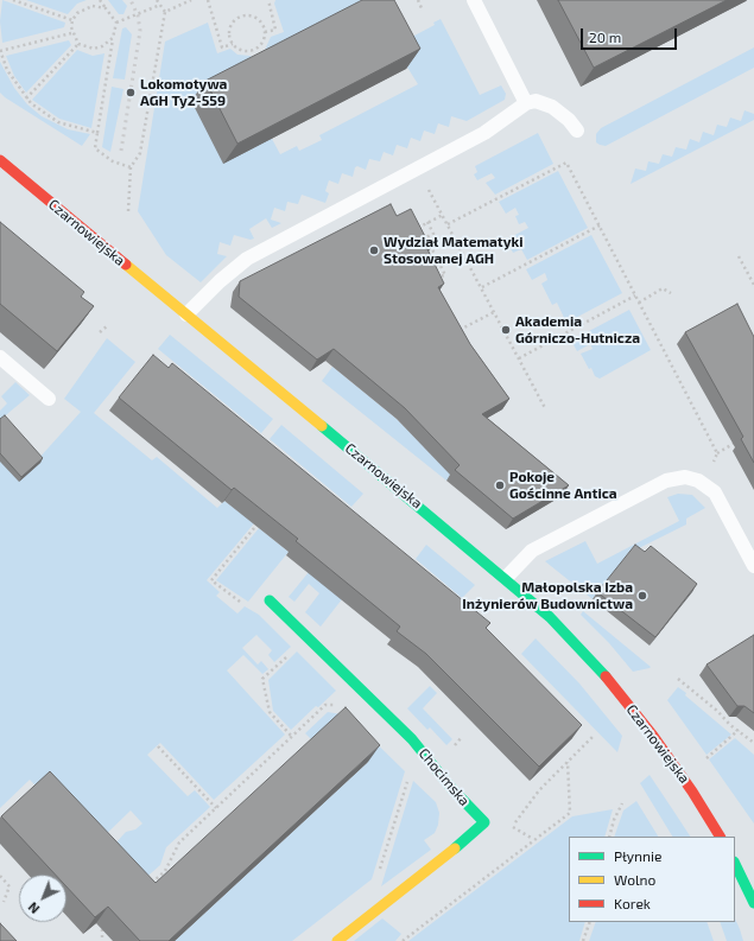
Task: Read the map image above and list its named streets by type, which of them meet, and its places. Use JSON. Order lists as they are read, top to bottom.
{
  "streets": {
    "main road": ["Czarnowiejska", "Chocimska"]
  },
  "places": [
    "Lokomotywa AGH Ty2-559",
    "Wydział Matematyki Stosowanej AGH",
    "Akademia Górniczo-Hutnicza",
    "Pokoje Gościnne Antica",
    "Małopolska Izba Inżynierów Budownictwa"
  ],
  "legend": ["Płynnie", "Wolno", "Korek"],
  "scale_bar": "20 m",
  "north": "bottom left"
}
